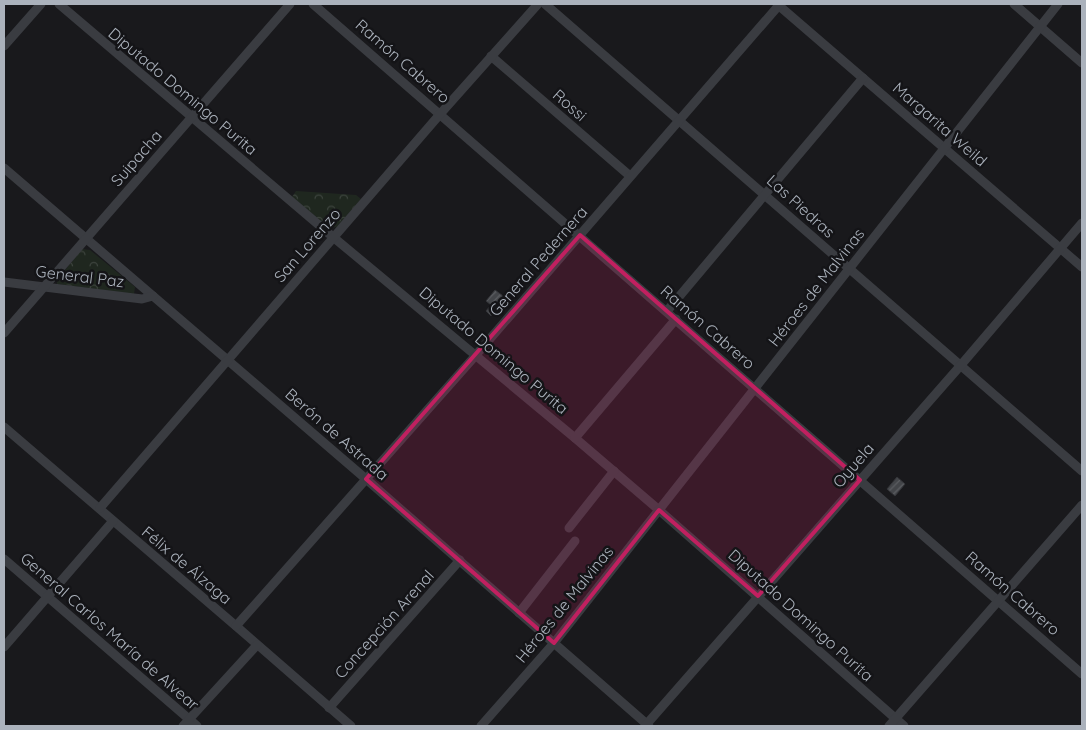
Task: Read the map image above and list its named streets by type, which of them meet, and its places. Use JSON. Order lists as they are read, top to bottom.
{
  "streets": {
    "street": [
      "Ramón Cabrero",
      "Diputado Domingo Purita",
      "Rossi",
      "Margarita Weild",
      "Suipacha",
      "Las Piedras",
      "San Lorenzo",
      "General Pedernera",
      "General Paz",
      "Héroes de Malvinas",
      "Berón de Astrada",
      "Oyuela",
      "Félix de Álzaga",
      "Concepción Arenal",
      "General Carlos María de Alvear"
    ]
  },
  "crossings": [
    ["Ramón Cabrero", "San Lorenzo"],
    ["Ramón Cabrero", "General Pedernera"],
    ["Ramón Cabrero", "Héroes de Malvinas"],
    ["Ramón Cabrero", "Oyuela"],
    ["Diputado Domingo Purita", "Suipacha"],
    ["Diputado Domingo Purita", "San Lorenzo"],
    ["Diputado Domingo Purita", "General Pedernera"],
    ["Diputado Domingo Purita", "Héroes de Malvinas"],
    ["Diputado Domingo Purita", "Oyuela"],
    ["Rossi", "San Lorenzo"],
    ["Rossi", "General Pedernera"],
    ["Margarita Weild", "General Pedernera"],
    ["Margarita Weild", "Héroes de Malvinas"],
    ["Margarita Weild", "Oyuela"],
    ["Suipacha", "General Paz"],
    ["Suipacha", "Berón de Astrada"],
    ["Las Piedras", "General Pedernera"],
    ["Las Piedras", "Héroes de Malvinas"],
    ["Las Piedras", "Oyuela"],
    ["San Lorenzo", "Berón de Astrada"],
    ["San Lorenzo", "Félix de Álzaga"],
    ["General Pedernera", "Berón de Astrada"],
    ["General Pedernera", "Félix de Álzaga"],
    ["General Paz", "Berón de Astrada"],
    ["Héroes de Malvinas", "Berón de Astrada"],
    ["Berón de Astrada", "Oyuela"],
    ["Berón de Astrada", "Concepción Arenal"],
    ["Félix de Álzaga", "Concepción Arenal"]
  ]
}
